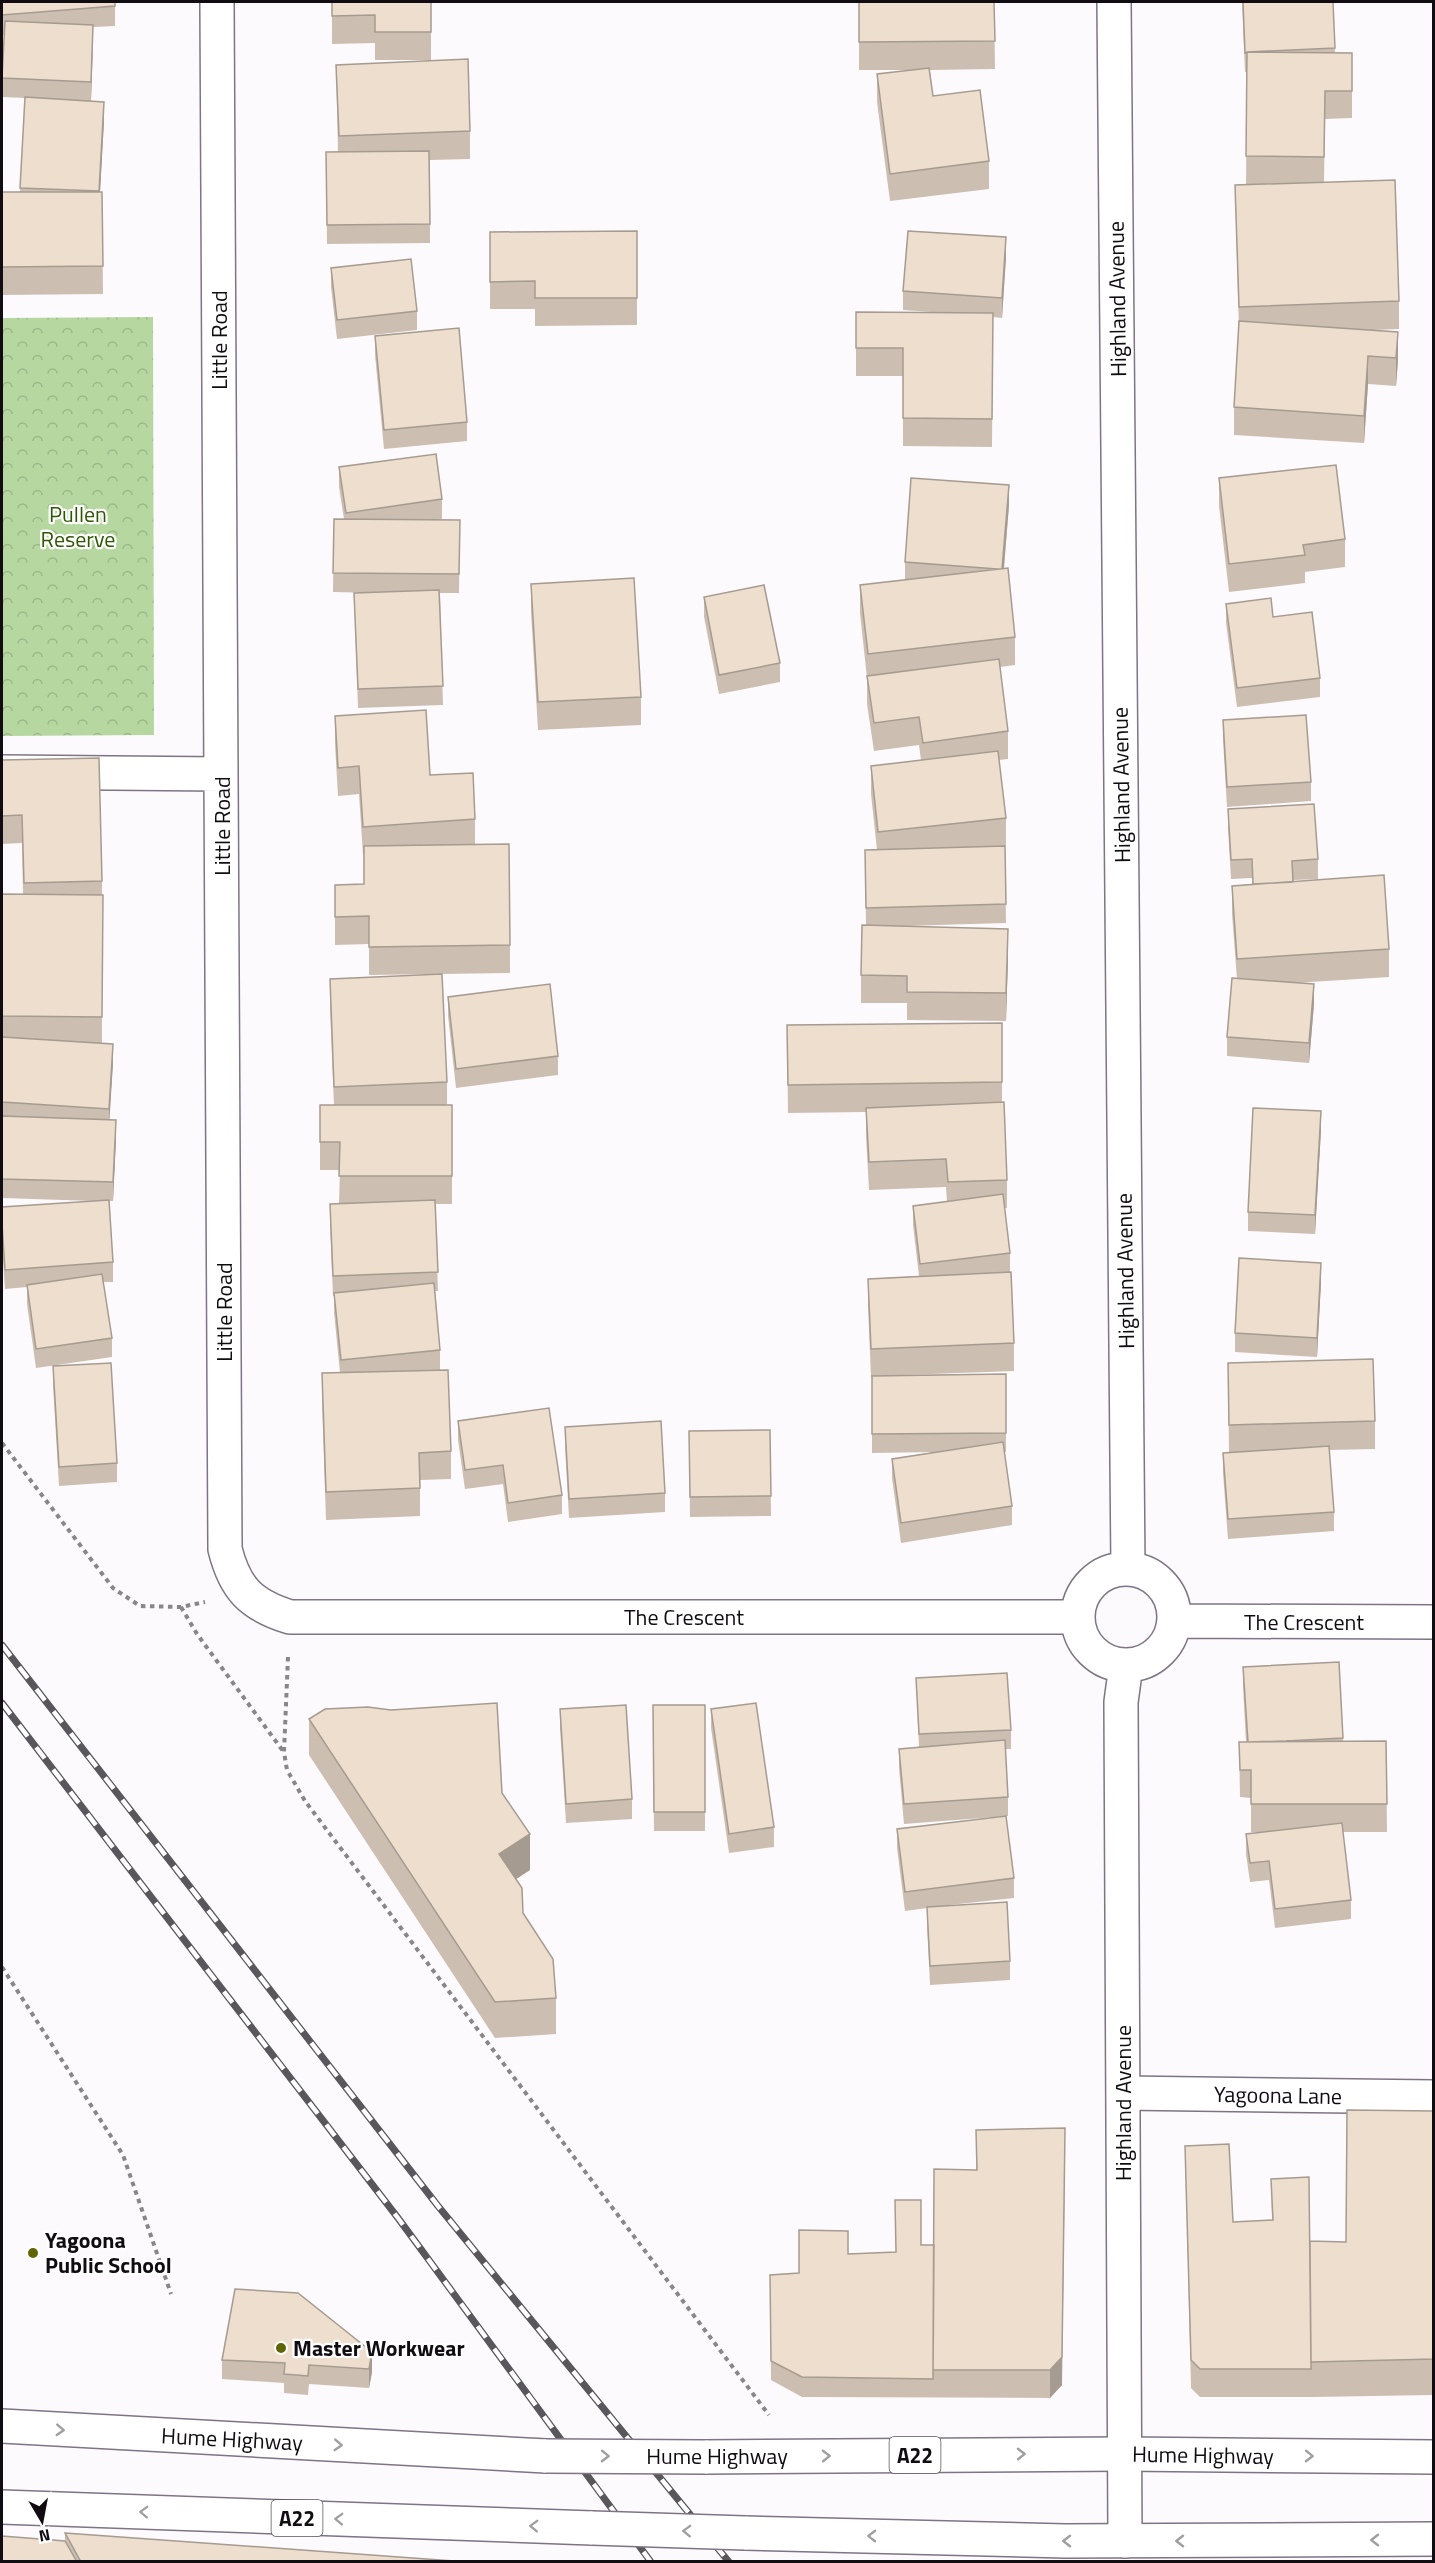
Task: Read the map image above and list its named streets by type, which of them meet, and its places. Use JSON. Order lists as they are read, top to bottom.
{
  "streets": {
    "main road": [
      "Highland Avenue",
      "Little Road",
      "The Crescent",
      "Yagoona Lane",
      "Hume Highway",
      "A22"
    ]
  },
  "crossings": [
    ["Highland Avenue", "The Crescent"],
    ["Highland Avenue", "Yagoona Lane"],
    ["Highland Avenue", "Hume Highway"],
    ["Highland Avenue", "A22"],
    ["Little Road", "The Crescent"]
  ],
  "parks": ["Pullen Reserve"],
  "places": ["Yagoona Public School", "Master Workwear"],
  "north": "bottom"
}
